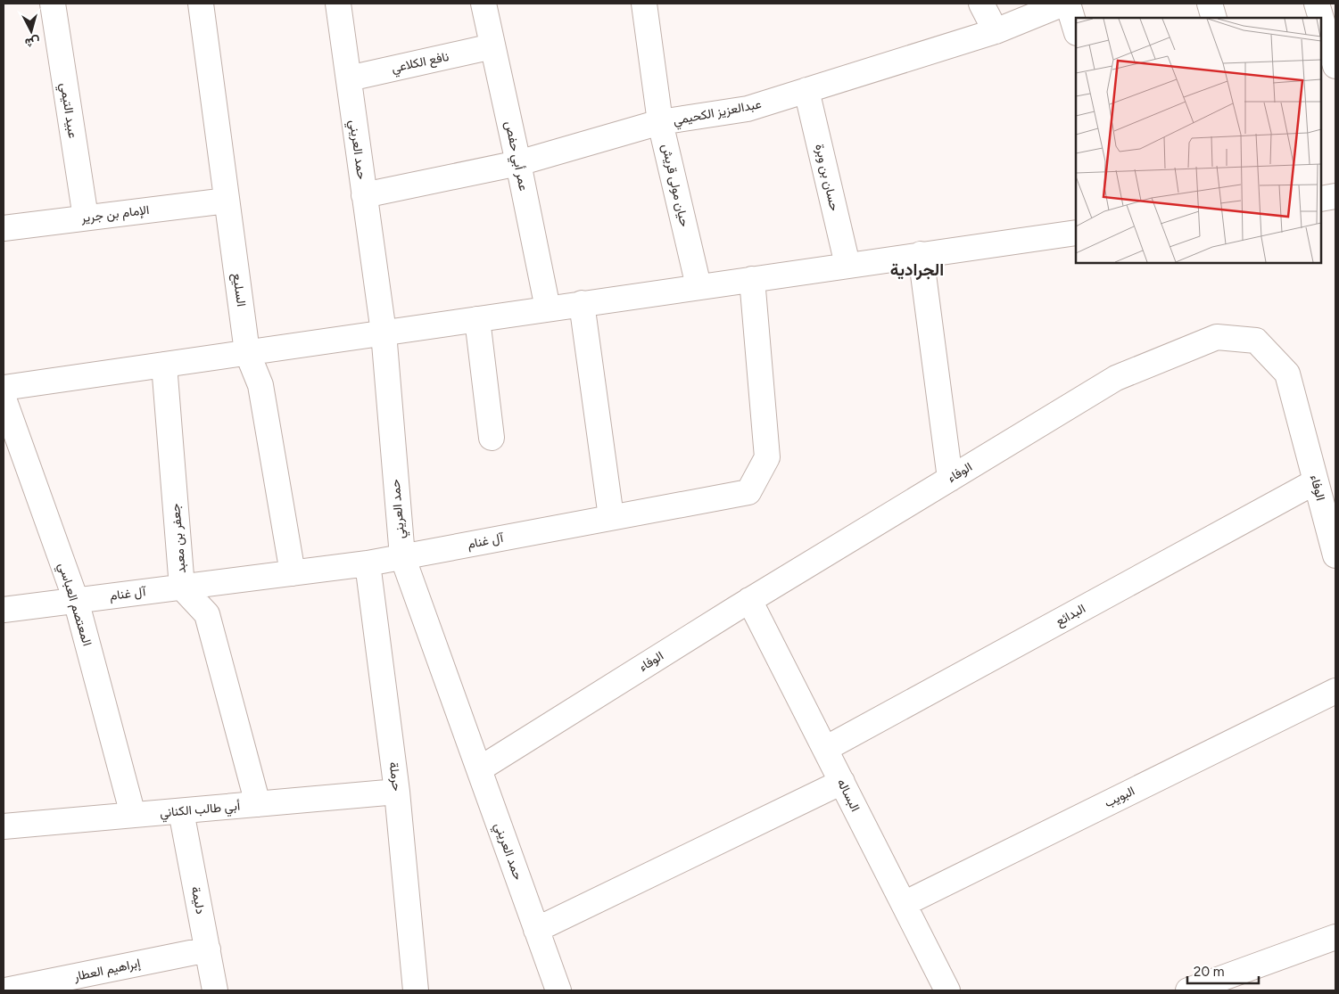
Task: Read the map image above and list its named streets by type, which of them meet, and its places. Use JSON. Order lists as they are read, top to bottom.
{
  "streets": {
    "street": [
      "نافع الكلاعي",
      "عبيد التيمي",
      "عبدالعزيز الكحيمي",
      "حمد العريني",
      "عمر أبي حفص",
      "حسان بن وبرة",
      "حيان مولى قريش",
      "الإمام بن جرير",
      "السليع",
      "الوفاء",
      "جعفر بن معبد",
      "آل غنام",
      "المعتصم العباسي",
      "البدائع",
      "حرملة",
      "البساله",
      "البويب",
      "أبي طالب الكناني",
      "دليمة",
      "إبراهيم العطار"
    ]
  },
  "crossings": [
    ["نافع الكلاعي", "حمد العريني"],
    ["نافع الكلاعي", "عمر أبي حفص"],
    ["عبيد التيمي", "الإمام بن جرير"],
    ["عبدالعزيز الكحيمي", "حمد العريني"],
    ["عبدالعزيز الكحيمي", "عمر أبي حفص"],
    ["عبدالعزيز الكحيمي", "حسان بن وبرة"],
    ["عبدالعزيز الكحيمي", "حيان مولى قريش"],
    ["حمد العريني", "الوفاء"],
    ["حمد العريني", "آل غنام"],
    ["الإمام بن جرير", "السليع"],
    ["السليع", "آل غنام"],
    ["الوفاء", "البدائع"],
    ["الوفاء", "البساله"],
    ["جعفر بن معبد", "آل غنام"],
    ["جعفر بن معبد", "أبي طالب الكناني"],
    ["آل غنام", "المعتصم العباسي"],
    ["آل غنام", "حرملة"],
    ["المعتصم العباسي", "أبي طالب الكناني"],
    ["البدائع", "البساله"],
    ["حرملة", "أبي طالب الكناني"],
    ["البساله", "البويب"],
    ["أبي طالب الكناني", "دليمة"],
    ["دليمة", "إبراهيم العطار"]
  ],
  "districts": ["الجرادية"],
  "scale_bar": "20 m",
  "north": "bottom"
}
